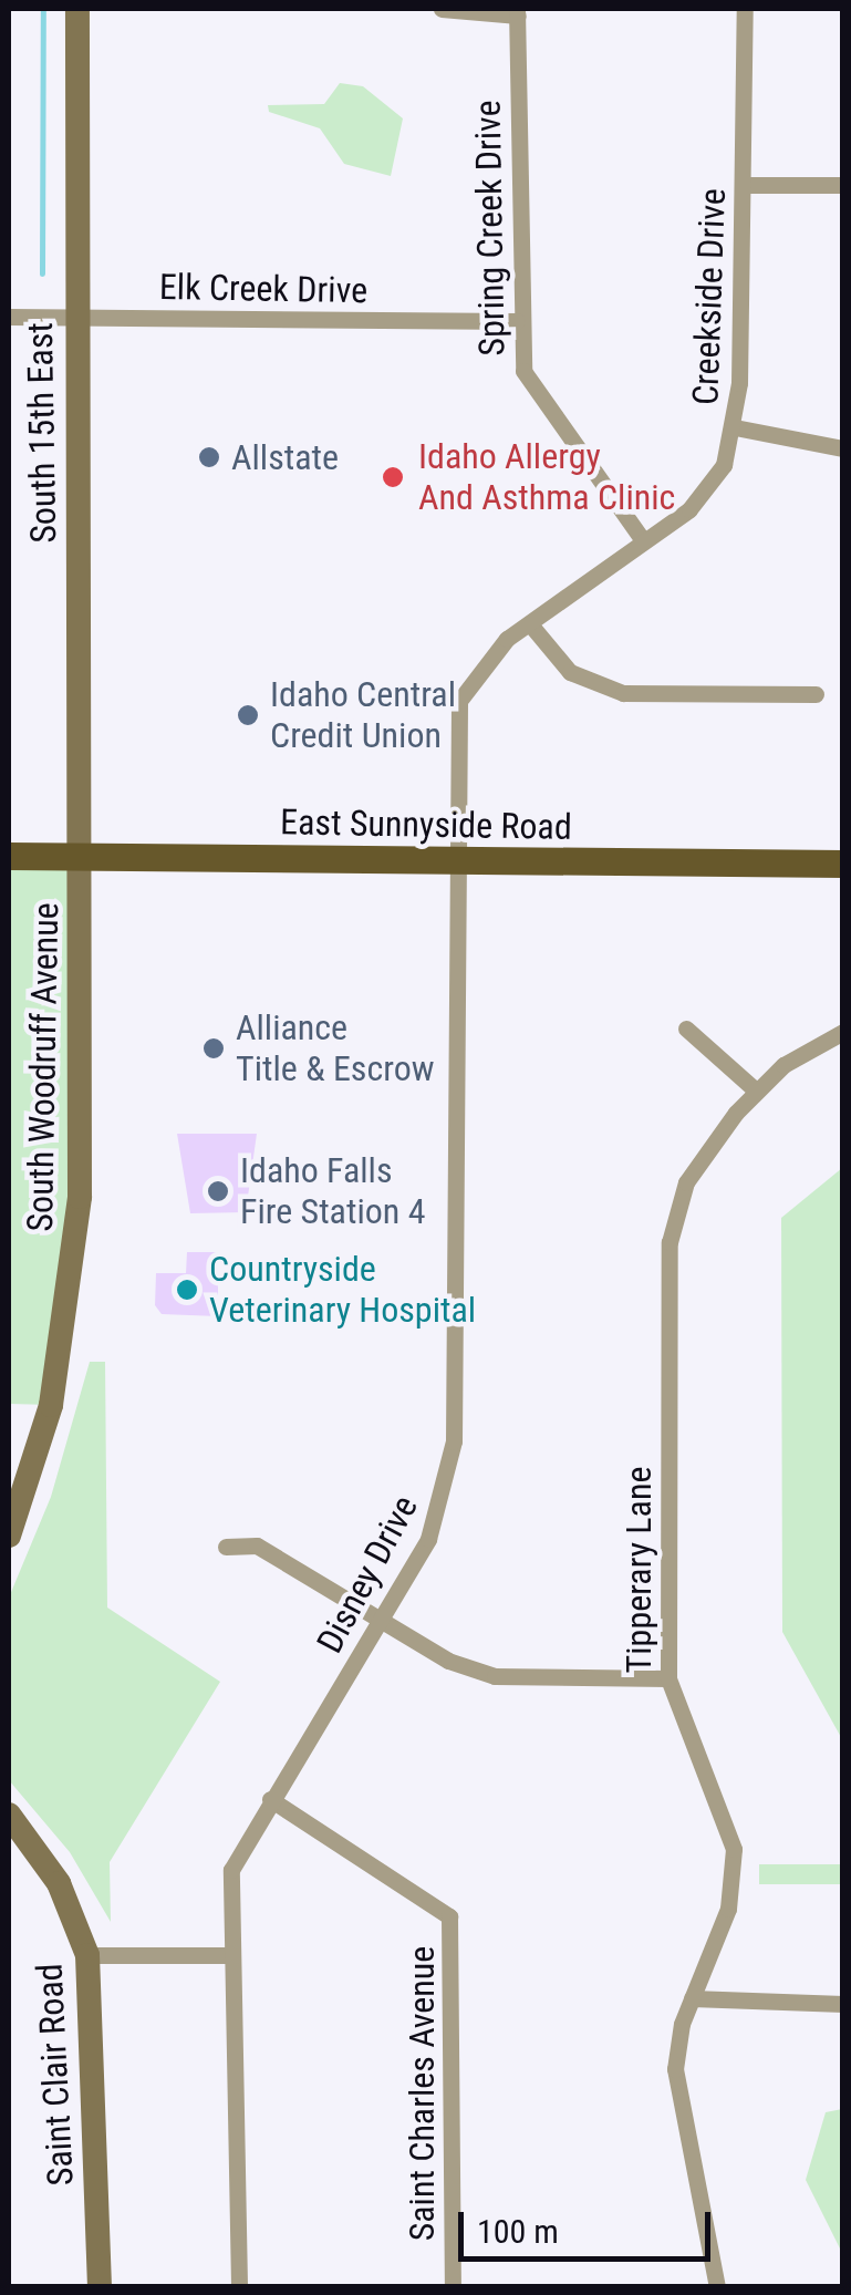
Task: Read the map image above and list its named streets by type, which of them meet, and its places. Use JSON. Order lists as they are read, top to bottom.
{
  "streets": {
    "main road": [
      "South 15th East",
      "East Sunnyside Road",
      "South Woodruff Avenue",
      "Saint Clair Road"
    ],
    "street": [
      "Spring Creek Drive",
      "Elk Creek Drive",
      "Creekside Drive",
      "Tipperary Lane",
      "Disney Drive",
      "Saint Charles Avenue"
    ]
  },
  "crossings": [
    ["Spring Creek Drive", "Elk Creek Drive"],
    ["Spring Creek Drive", "Creekside Drive"],
    ["Elk Creek Drive", "South 15th East"],
    ["Creekside Drive", "East Sunnyside Road"],
    ["Creekside Drive", "Disney Drive"],
    ["South 15th East", "East Sunnyside Road"],
    ["South 15th East", "South Woodruff Avenue"],
    ["East Sunnyside Road", "South Woodruff Avenue"],
    ["East Sunnyside Road", "Disney Drive"],
    ["Disney Drive", "Saint Charles Avenue"]
  ],
  "places": [
    "Allstate",
    "Idaho Allergy And Asthma Clinic",
    "Idaho Central Credit Union",
    "Alliance Title & Escrow",
    "Idaho Falls Fire Station 4",
    "Countryside Veterinary Hospital"
  ],
  "scale_bar": "100 m"
}
